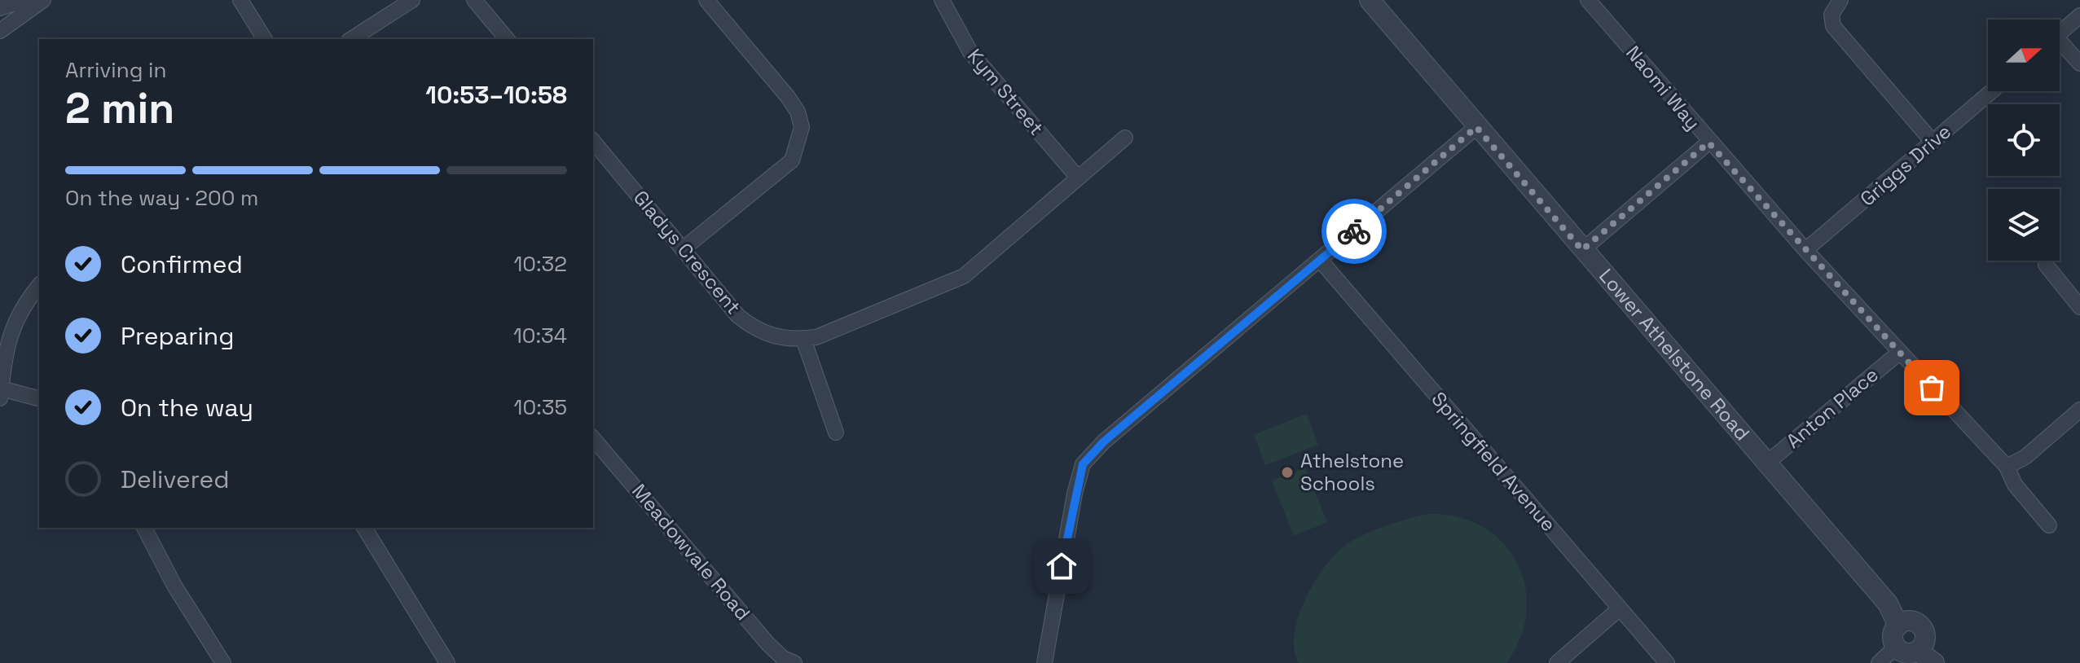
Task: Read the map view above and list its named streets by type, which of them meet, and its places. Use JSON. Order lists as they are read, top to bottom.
{
  "streets": {
    "street": [
      "Naomi Way",
      "Kym Street",
      "Griggs Drive",
      "Gladys Crescent",
      "Lower Athelstone Road",
      "Anton Place",
      "Springfield Avenue",
      "Meadowvale Road"
    ]
  },
  "crossings": [
    ["Naomi Way", "Griggs Drive"],
    ["Naomi Way", "Anton Place"],
    ["Kym Street", "Gladys Crescent"],
    ["Lower Athelstone Road", "Anton Place"]
  ],
  "places": ["Athelstone Schools"],
  "north": "right",
  "page": {
    "heading": ["2 min", "Arriving in", "10:53–10:58"],
    "bar": "On the way · 200 m",
    "list": [
      ["Confirmed", "10:32"],
      ["Preparing", "10:34"],
      ["On the way", "10:35"],
      "Delivered"
    ]
  }
}
